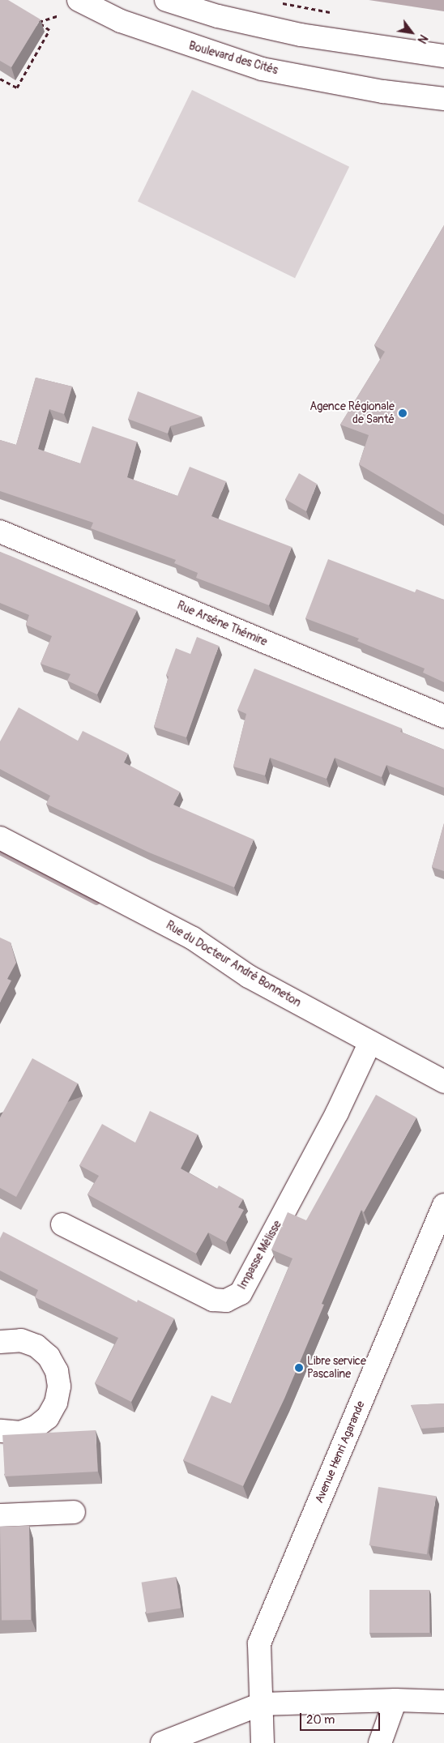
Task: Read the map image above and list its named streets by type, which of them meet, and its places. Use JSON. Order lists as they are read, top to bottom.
{
  "streets": {
    "street": [
      "Boulevard des Cités",
      "Rue Arséne Thémire",
      "Rue du Docteur André Bonneton",
      "Impasse Mélisse",
      "Avenue Henri Agarande"
    ]
  },
  "crossings": [
    ["Rue du Docteur André Bonneton", "Impasse Mélisse"]
  ],
  "places": ["Agence Régionale de Santé", "Libre service Pascaline"],
  "scale_bar": "20 m",
  "north": "bottom right"
}
